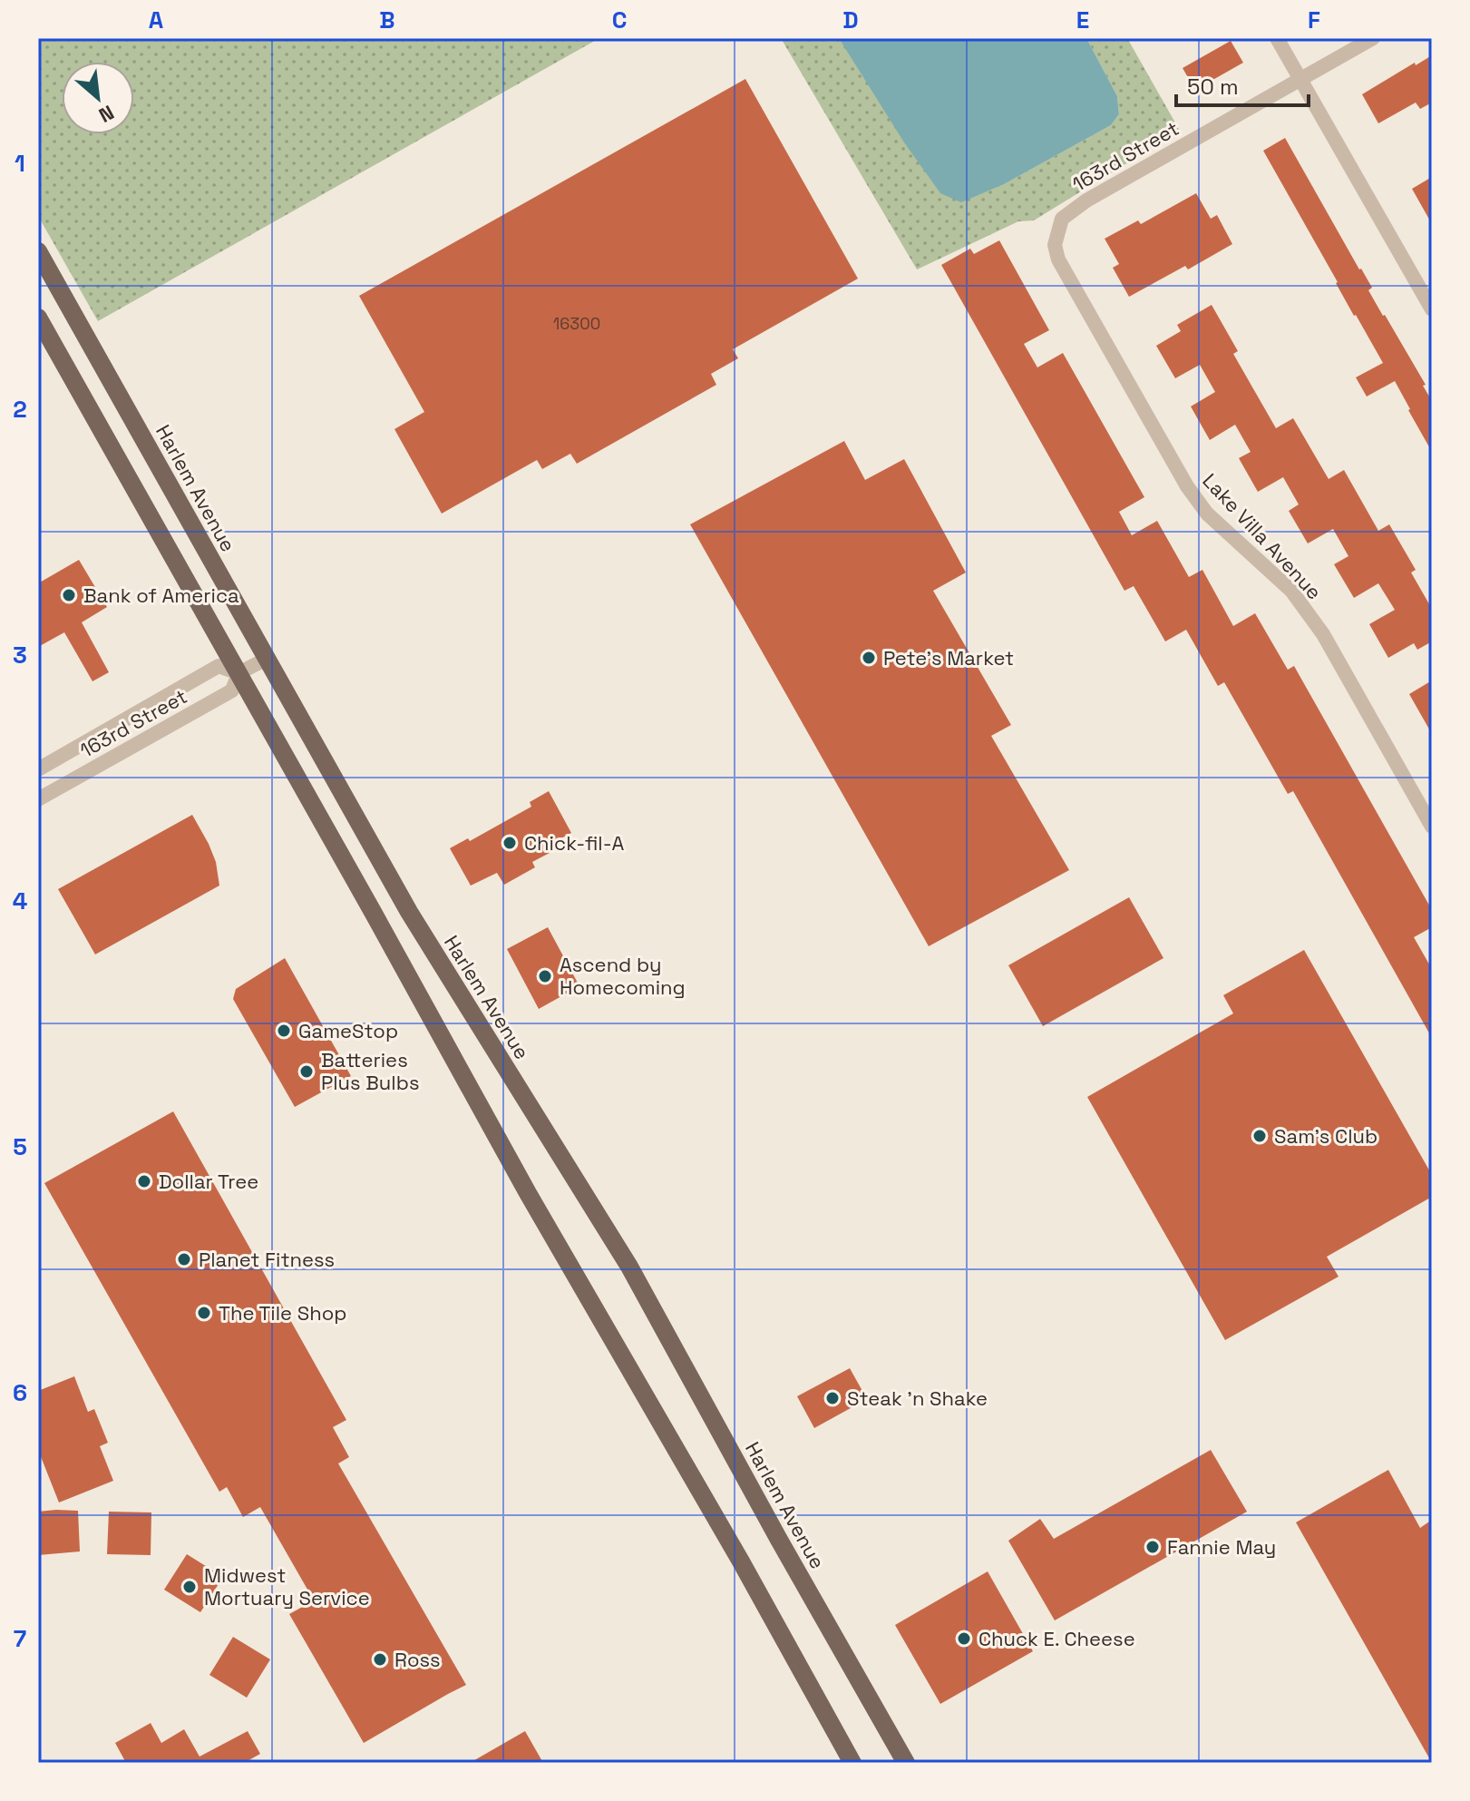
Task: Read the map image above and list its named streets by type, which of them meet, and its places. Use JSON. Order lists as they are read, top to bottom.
{
  "streets": {
    "main road": ["Harlem Avenue"],
    "street": ["163rd Street", "Lake Villa Avenue"]
  },
  "crossings": [
    ["163rd Street", "Harlem Avenue"],
    ["163rd Street", "Lake Villa Avenue"]
  ],
  "places": [
    "Bank of America",
    "Pete's Market",
    "Chick-fil-A",
    "Ascend by Homecoming",
    "GameStop",
    "Batteries Plus Bulbs",
    "Sam's Club",
    "Dollar Tree",
    "Planet Fitness",
    "The Tile Shop",
    "Steak 'n Shake",
    "Fannie May",
    "Midwest Mortuary Service",
    "Chuck E. Cheese",
    "Ross"
  ],
  "house_numbers": ["16300"],
  "scale_bar": "50 m",
  "north": "bottom right",
  "grid": {
    "columns": [
      "A",
      "B",
      "C",
      "D",
      "E",
      "F"
    ],
    "rows": [
      "1",
      "2",
      "3",
      "4",
      "5",
      "6",
      "7"
    ]
  }
}
